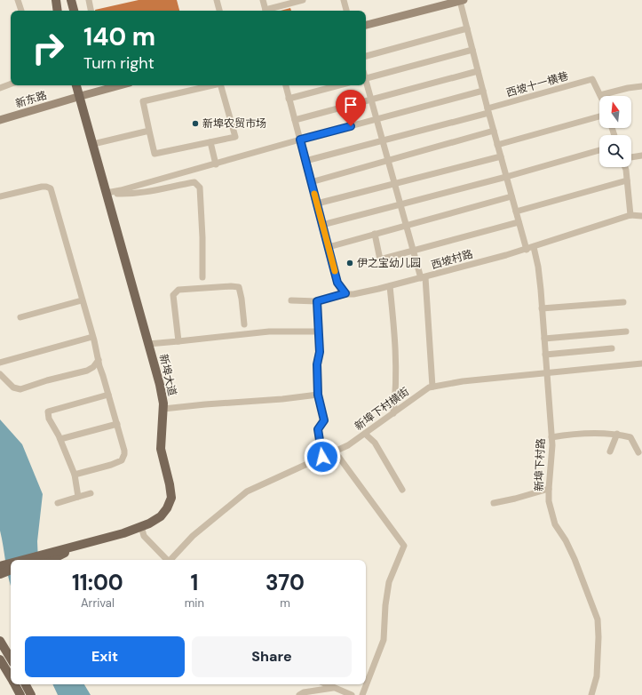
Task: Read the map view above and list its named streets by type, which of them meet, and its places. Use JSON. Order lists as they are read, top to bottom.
{
  "streets": {
    "main road": ["新埠大道"],
    "street": [
      "西坡十一横巷",
      "新东路",
      "西坡村路",
      "新埠下村横街",
      "新埠下村路"
    ]
  },
  "crossings": [
    ["新东路", "新埠大道"],
    ["西坡村路", "新埠下村路"],
    ["新埠下村横街", "新埠下村路"]
  ],
  "places": ["新埠农贸市场", "伊之宝幼儿园"],
  "north": "top",
  "page": {
    "turn": ["140 m", "Turn right"],
    "eta": [
      "11:00",
      "Arrival",
      "1",
      "min",
      "370",
      "m"
    ],
    "buttons": ["Exit", "Share"]
  }
}
